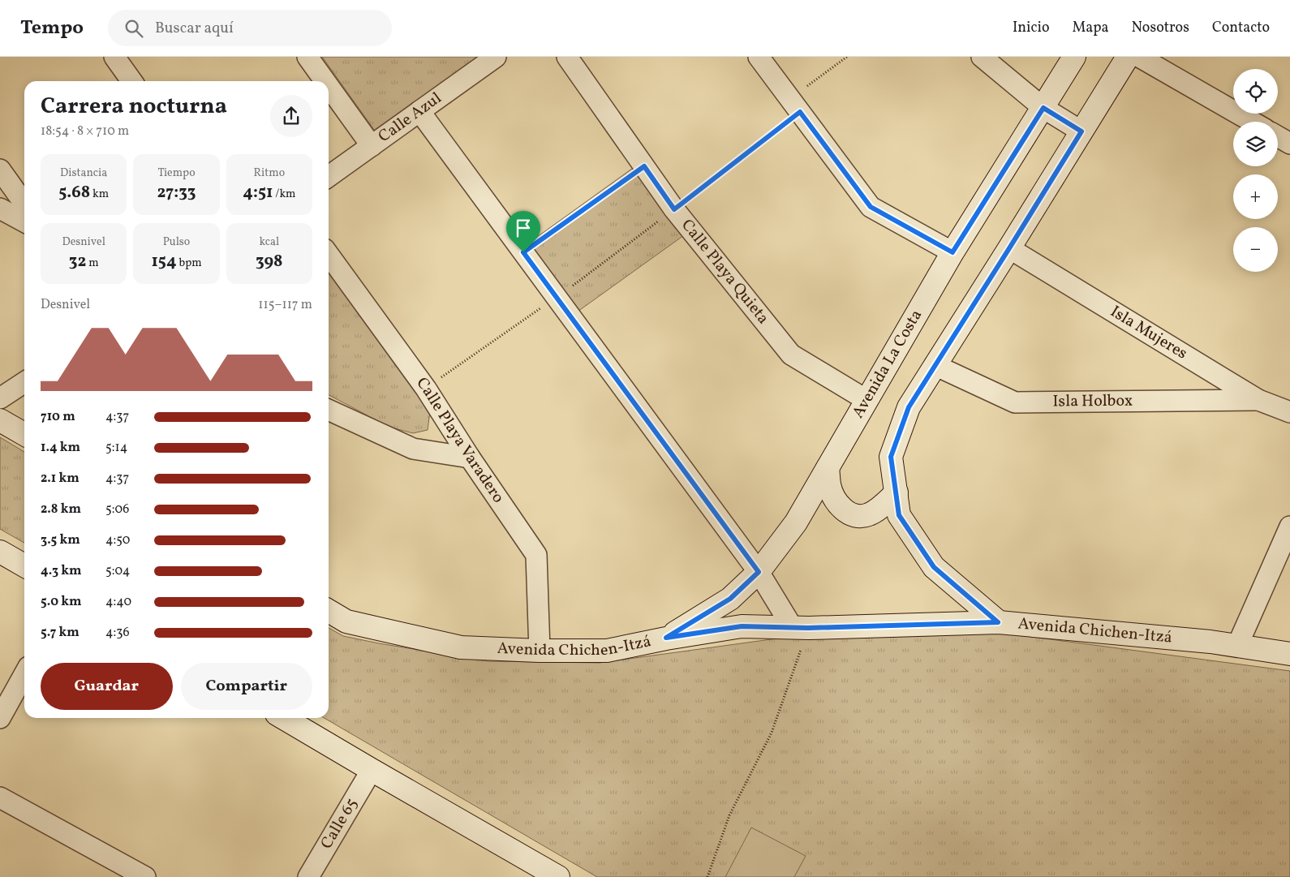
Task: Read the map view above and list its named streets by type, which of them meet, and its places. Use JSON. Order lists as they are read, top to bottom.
{
  "streets": {
    "main road": ["Avenida La Costa", "Avenida Chichen-Itzá"],
    "street": [
      "Calle Azul",
      "Calle Playa Quieta",
      "Isla Mujeres",
      "Isla Holbox",
      "Calle Playa Varadero",
      "Calle 65"
    ]
  },
  "crossings": [
    ["Calle Playa Quieta", "Avenida La Costa"],
    ["Isla Mujeres", "Isla Holbox"],
    ["Avenida La Costa", "Avenida Chichen-Itzá"],
    ["Calle Playa Varadero", "Avenida Chichen-Itzá"]
  ],
  "page": {
    "header": "Tempo",
    "search": "Buscar aquí",
    "nav": [
      "Inicio",
      "Mapa",
      "Nosotros",
      "Contacto"
    ],
    "map_buttons": ["+", "−"],
    "heading": ["Carrera nocturna", "18:54 · 8 × 710 m"],
    "stats": [
      ["Distancia", "5.68 km"],
      ["Tiempo", "27:33"],
      ["Ritmo", "4:51 /km"],
      ["Desnivel", "32 m"],
      ["Pulso", "154 bpm"],
      ["kcal", "398"]
    ],
    "chart": ["Desnivel", "115–117 m"],
    "list": [
      {
        "name": "710 m",
        "note": "4:37"
      },
      {
        "name": "1.4 km",
        "note": "5:14"
      },
      {
        "name": "2.1 km",
        "note": "4:37"
      },
      {
        "name": "2.8 km",
        "note": "5:06"
      },
      {
        "name": "3.5 km",
        "note": "4:50"
      },
      {
        "name": "4.3 km",
        "note": "5:04"
      },
      {
        "name": "5.0 km",
        "note": "4:40"
      },
      {
        "name": "5.7 km",
        "note": "4:36"
      }
    ],
    "buttons": ["Guardar", "Compartir"]
  }
}
